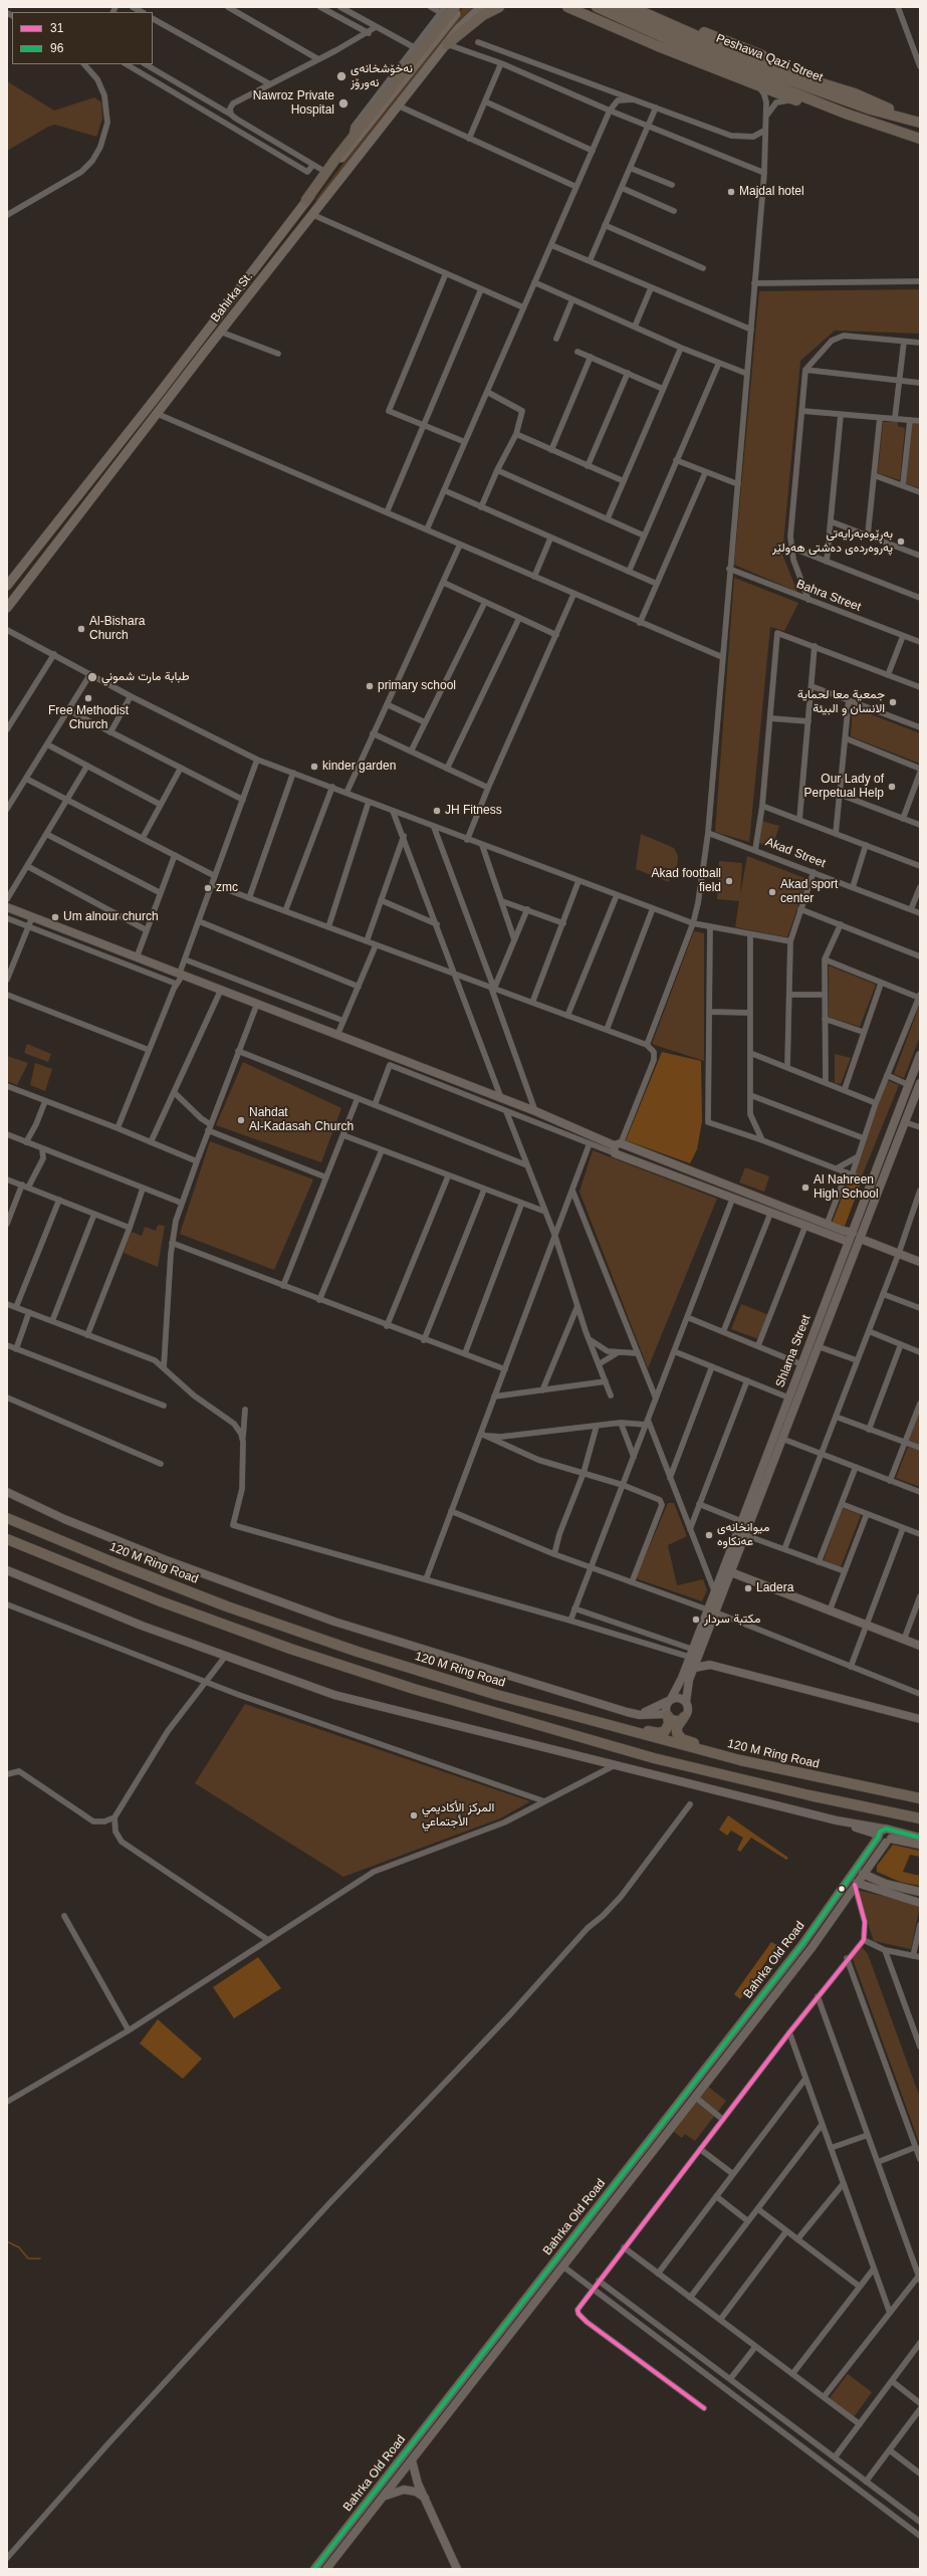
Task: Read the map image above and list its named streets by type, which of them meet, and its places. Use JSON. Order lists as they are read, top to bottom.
{
  "streets": {
    "highway": ["Peshawa Qazi Street", "120 M Ring Road"],
    "main road": ["Bahirka St."],
    "street": [
      "Bahra Street",
      "Akad Street",
      "Shlama Street",
      "Bahrka Old Road"
    ]
  },
  "places": [
    "نەخۆشخانەی نەورۆز",
    "Nawroz Private Hospital",
    "Majdal hotel",
    "بەڕێوەبەرایەتی پەروەردەی دەشتی هەولێر",
    "Al-Bishara Church",
    "طبابة مارت شموني",
    "primary school",
    "Free Methodist Church",
    "جمعية معا لحماية الانسان و البيئة",
    "kinder garden",
    "Our Lady of Perpetual Help",
    "JH Fitness",
    "Akad football field",
    "zmc",
    "Akad sport center",
    "Um alnour church",
    "Nahdat Al-Kadasah Church",
    "Al Nahreen High School",
    "میوانخانەی عەنکاوە",
    "Ladera",
    "مكتبة سردار",
    "المركز الأكاديمي الأجتماعي"
  ],
  "lines": ["transit line 96", "transit line 31"],
  "legend": ["31", "96"]
}
